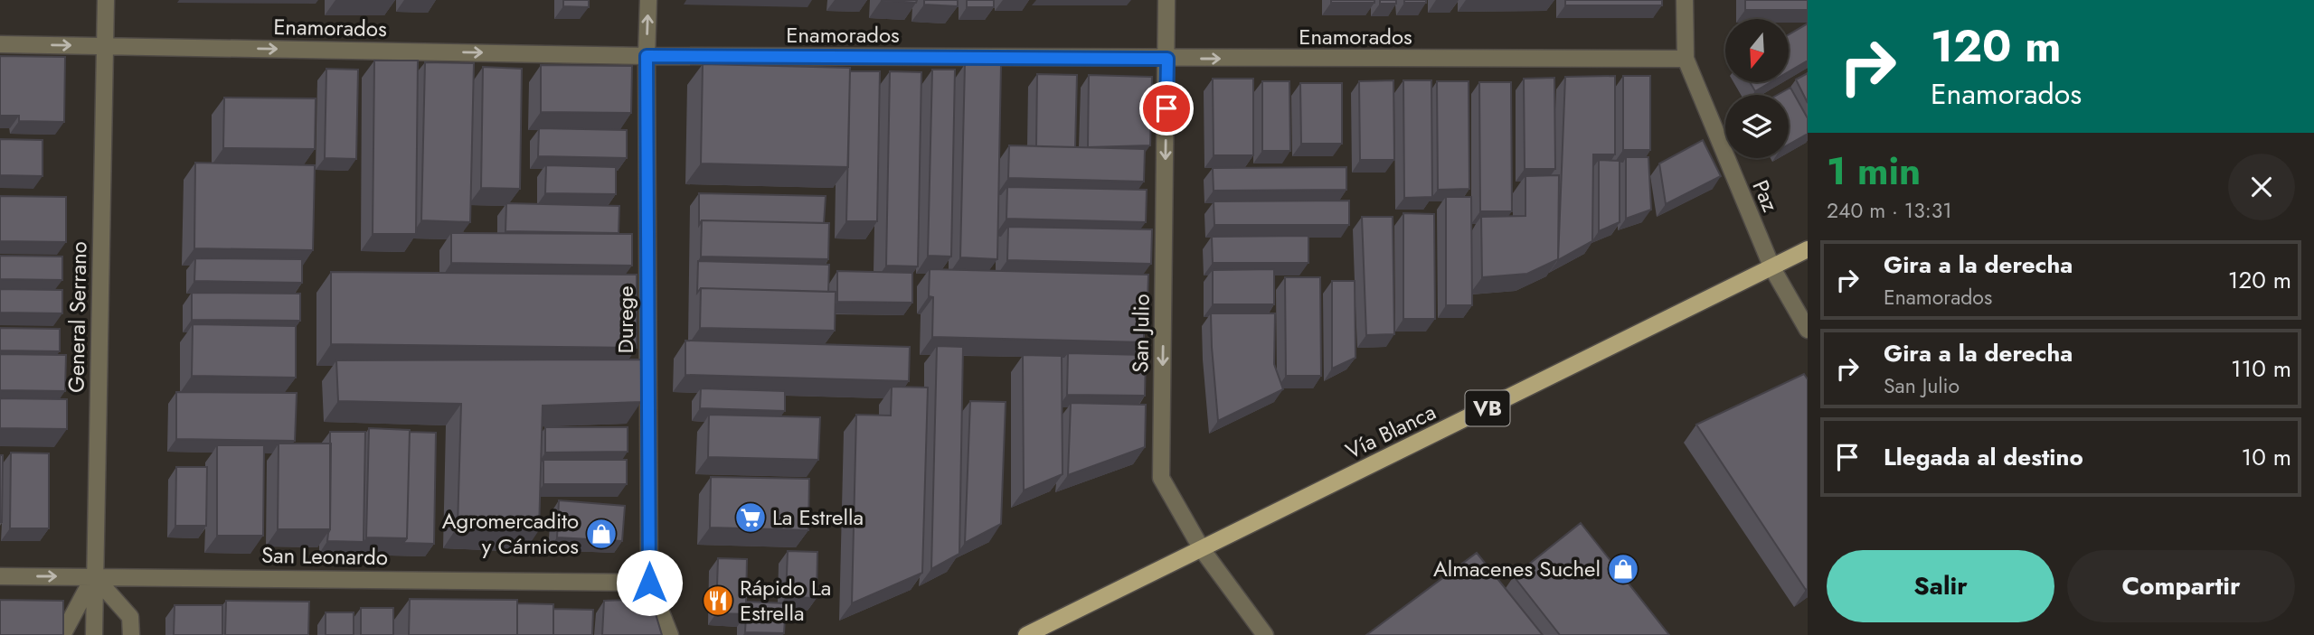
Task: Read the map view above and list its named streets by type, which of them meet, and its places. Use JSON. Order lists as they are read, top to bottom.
{
  "streets": {
    "main road": ["VB", "Vía Blanca"],
    "street": [
      "Enamorados",
      "Paz",
      "General Serrano",
      "Durege",
      "San Julio",
      "San Leonardo"
    ]
  },
  "crossings": [
    ["Enamorados", "Paz"],
    ["Enamorados", "General Serrano"],
    ["Enamorados", "Durege"],
    ["Enamorados", "San Julio"],
    ["Paz", "Vía Blanca"],
    ["General Serrano", "San Leonardo"],
    ["Durege", "San Leonardo"],
    ["San Julio", "Vía Blanca"]
  ],
  "one_way": ["Enamorados", "San Julio"],
  "places": {
    "supermarket": ["La Estrella"],
    "shop": ["Agromercadito y Cárnicos", "Almacenes Suchel"],
    "restaurant": ["Rápido La Estrella"]
  },
  "north": "bottom",
  "page": {
    "turn": ["120 m", "Enamorados"],
    "heading": ["1 min", "240 m · 13:31"],
    "list": [
      {
        "name": "Gira a la derecha",
        "note": "Enamorados",
        "value": "120 m"
      },
      {
        "name": "Gira a la derecha",
        "note": "San Julio",
        "value": "110 m"
      },
      {
        "name": "Llegada al destino",
        "value": "10 m"
      }
    ],
    "buttons": ["Salir", "Compartir"]
  }
}
